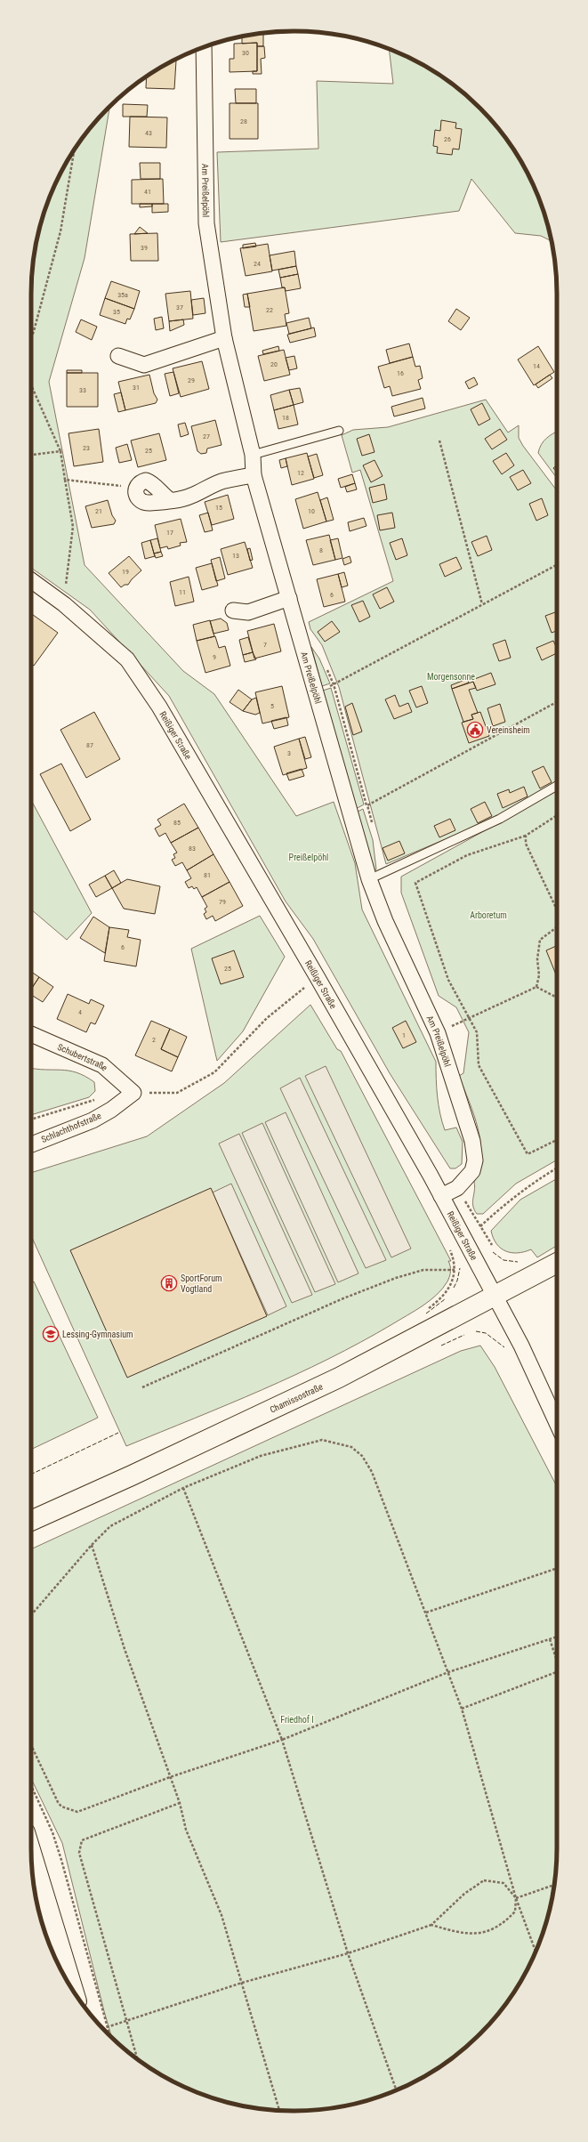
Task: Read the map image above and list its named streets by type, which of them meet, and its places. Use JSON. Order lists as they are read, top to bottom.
{
  "streets": {
    "street": [
      "Am Preißelpöhl",
      "Reißiger Straße",
      "Schubertstraße",
      "Schlachthofstraße",
      "Chamissostraße"
    ]
  },
  "crossings": [
    ["Am Preißelpöhl", "Reißiger Straße"],
    ["Reißiger Straße", "Chamissostraße"],
    ["Schubertstraße", "Schlachthofstraße"]
  ],
  "parks": [
    "Morgensonne",
    "Preißelpöhl",
    "Arboretum",
    "Friedhof I"
  ],
  "places": {
    "public building": ["Vereinsheim"],
    "building": ["SportForum Vogtland"],
    "school or university": ["Lessing-Gymnasium"]
  },
  "house_numbers": [
    "30",
    "28",
    "43",
    "26",
    "41",
    "39",
    "24",
    "35a",
    "37",
    "22",
    "35",
    "20",
    "14",
    "16",
    "29",
    "31",
    "33",
    "18",
    "27",
    "23",
    "25",
    "12",
    "15",
    "21",
    "10",
    "17",
    "8",
    "13",
    "19",
    "11",
    "6",
    "7",
    "9",
    "5",
    "87",
    "3",
    "85",
    "83",
    "81",
    "79",
    "6",
    "25",
    "4",
    "1",
    "2"
  ]
}
